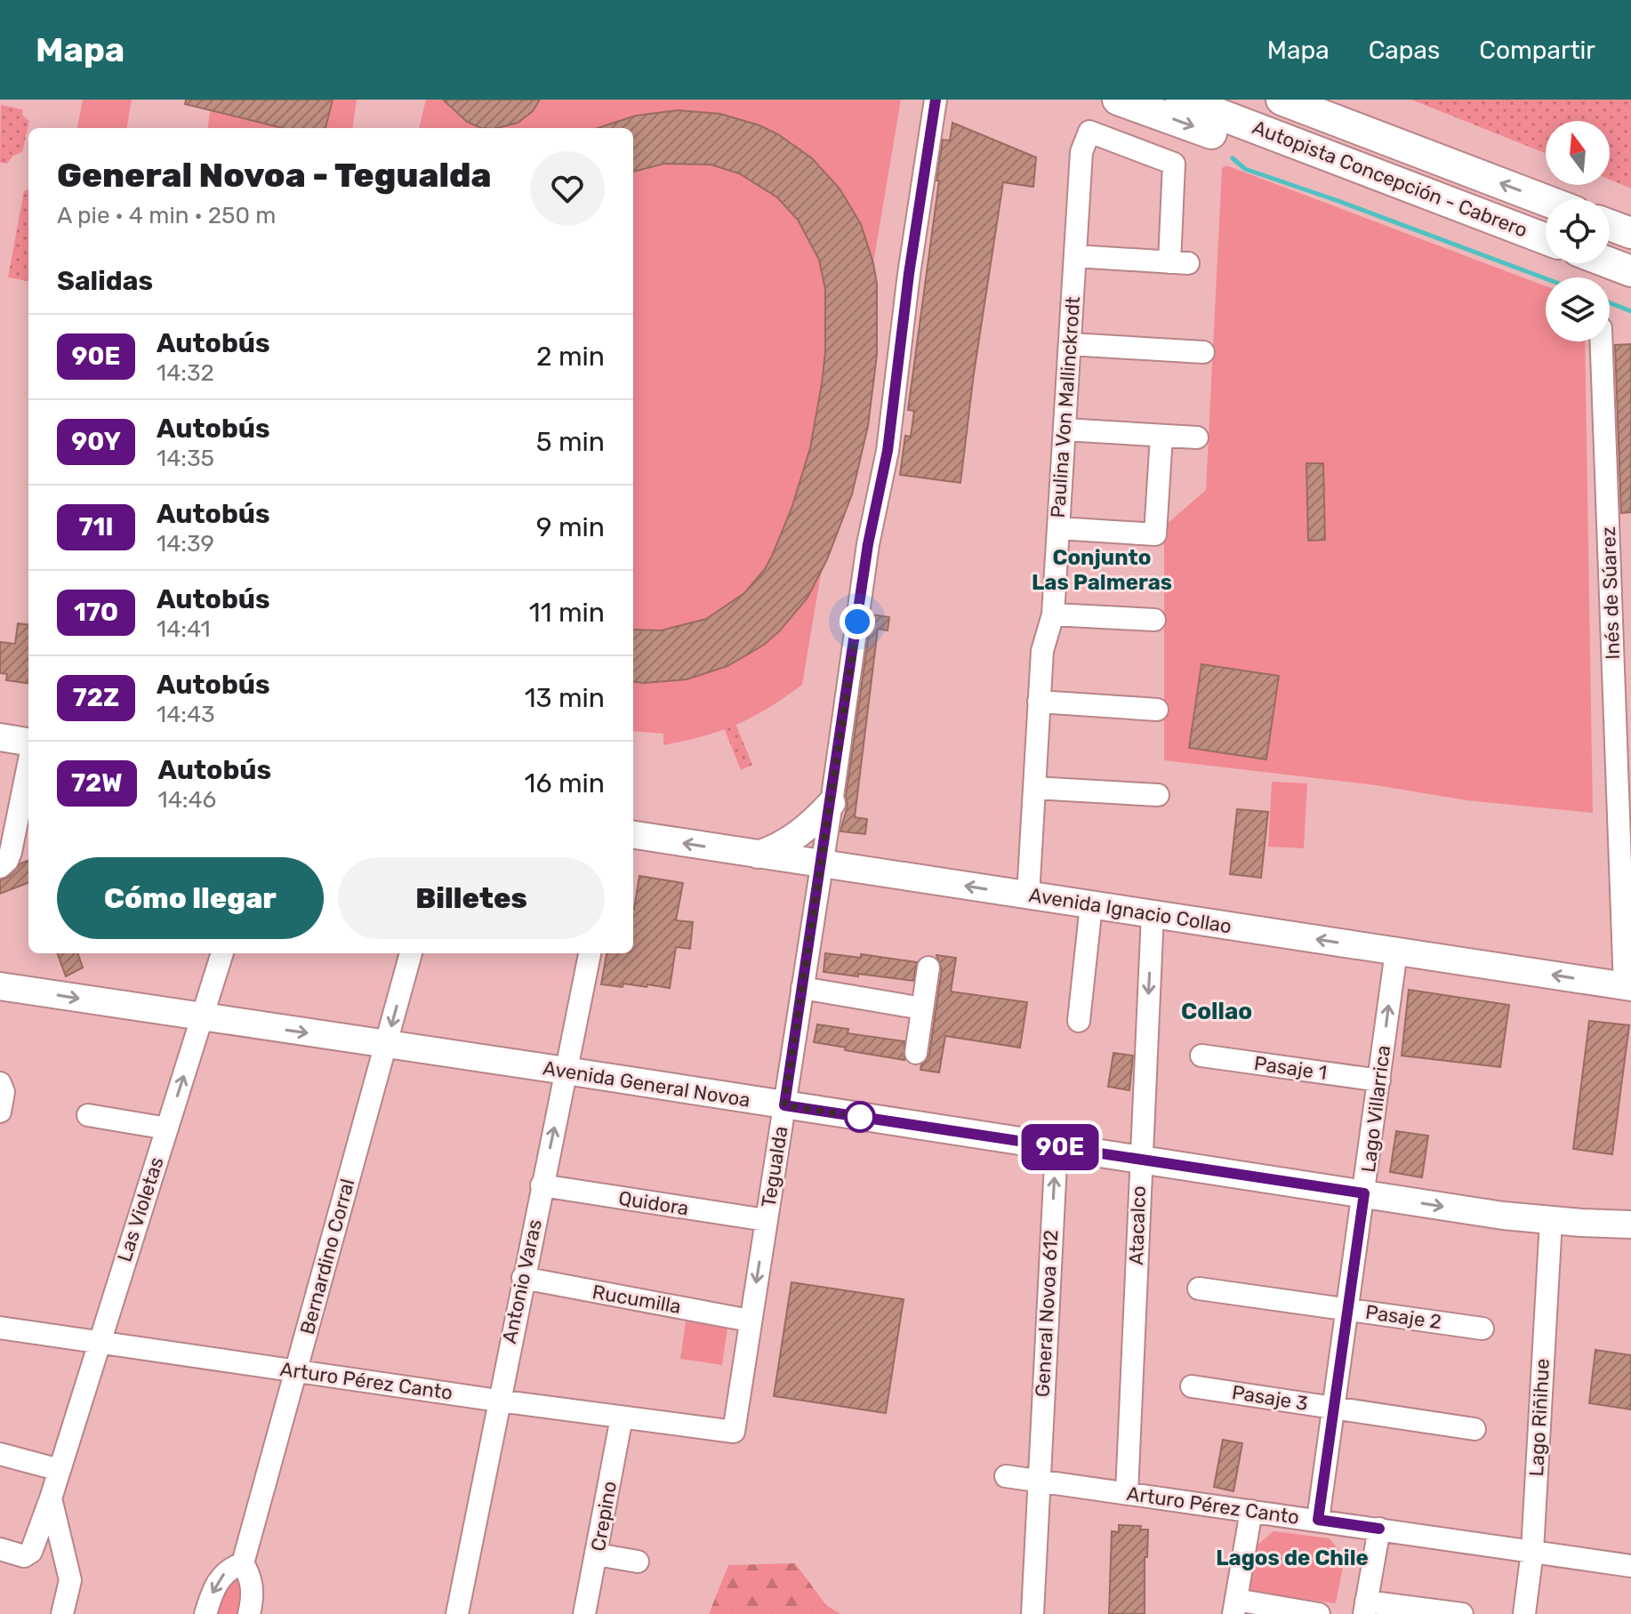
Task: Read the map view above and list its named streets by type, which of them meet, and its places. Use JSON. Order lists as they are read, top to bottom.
{
  "streets": {
    "highway": ["Autopista Concepción - Cabrero"],
    "main road": ["Avenida Ignacio Collao", "Avenida General Novoa"],
    "street": [
      "Paulina Von Mallinckrodt",
      "Inés de Súarez",
      "Pasaje 1",
      "Lago Villarrica",
      "Tegualda",
      "Quidora",
      "Las Violetas",
      "Atacalco",
      "Bernardino Corral",
      "Antonio Varas",
      "Rucumilla",
      "General Novoa 612",
      "Pasaje 2",
      "Arturo Pérez Canto",
      "Pasaje 3",
      "Lago Riñihue",
      "Crepino"
    ]
  },
  "crossings": [
    ["Paulina Von Mallinckrodt", "Avenida Ignacio Collao"],
    ["Inés de Súarez", "Avenida Ignacio Collao"],
    ["Avenida Ignacio Collao", "Lago Villarrica"],
    ["Avenida Ignacio Collao", "Tegualda"],
    ["Avenida Ignacio Collao", "Atacalco"],
    ["Pasaje 1", "Lago Villarrica"],
    ["Avenida General Novoa", "Lago Villarrica"],
    ["Avenida General Novoa", "Tegualda"],
    ["Avenida General Novoa", "Las Violetas"],
    ["Avenida General Novoa", "Atacalco"],
    ["Avenida General Novoa", "Bernardino Corral"],
    ["Avenida General Novoa", "Antonio Varas"],
    ["Avenida General Novoa", "General Novoa 612"],
    ["Avenida General Novoa", "Lago Riñihue"],
    ["Lago Villarrica", "Pasaje 2"],
    ["Lago Villarrica", "Arturo Pérez Canto"],
    ["Lago Villarrica", "Pasaje 3"],
    ["Tegualda", "Quidora"],
    ["Tegualda", "Rucumilla"],
    ["Tegualda", "Arturo Pérez Canto"],
    ["Quidora", "Antonio Varas"],
    ["Las Violetas", "Arturo Pérez Canto"],
    ["Atacalco", "Arturo Pérez Canto"],
    ["Bernardino Corral", "Arturo Pérez Canto"],
    ["Antonio Varas", "Rucumilla"],
    ["Antonio Varas", "Arturo Pérez Canto"],
    ["General Novoa 612", "Arturo Pérez Canto"],
    ["Arturo Pérez Canto", "Lago Riñihue"],
    ["Arturo Pérez Canto", "Crepino"]
  ],
  "one_way": ["Avenida Ignacio Collao", "Avenida General Novoa", "General Novoa 612"],
  "districts": ["Conjunto Las Palmeras", "Collao", "Lagos de Chile"],
  "lines": ["bus line 90E"],
  "north": "top",
  "page": {
    "header": "Mapa",
    "nav": ["Mapa", "Capas", "Compartir"],
    "on_map": "90E",
    "heading": [
      ["General Novoa - Tegualda", "A pie · 4 min · 250 m"],
      "Salidas"
    ],
    "list": [
      {
        "mark": "90E",
        "name": "Autobús",
        "note": "14:32",
        "value": "2 min"
      },
      {
        "mark": "90Y",
        "name": "Autobús",
        "note": "14:35",
        "value": "5 min"
      },
      {
        "mark": "71I",
        "name": "Autobús",
        "note": "14:39",
        "value": "9 min"
      },
      {
        "mark": "17O",
        "name": "Autobús",
        "note": "14:41",
        "value": "11 min"
      },
      {
        "mark": "72Z",
        "name": "Autobús",
        "note": "14:43",
        "value": "13 min"
      },
      {
        "mark": "72W",
        "name": "Autobús",
        "note": "14:46",
        "value": "16 min"
      }
    ],
    "buttons": ["Cómo llegar", "Billetes"]
  }
}
